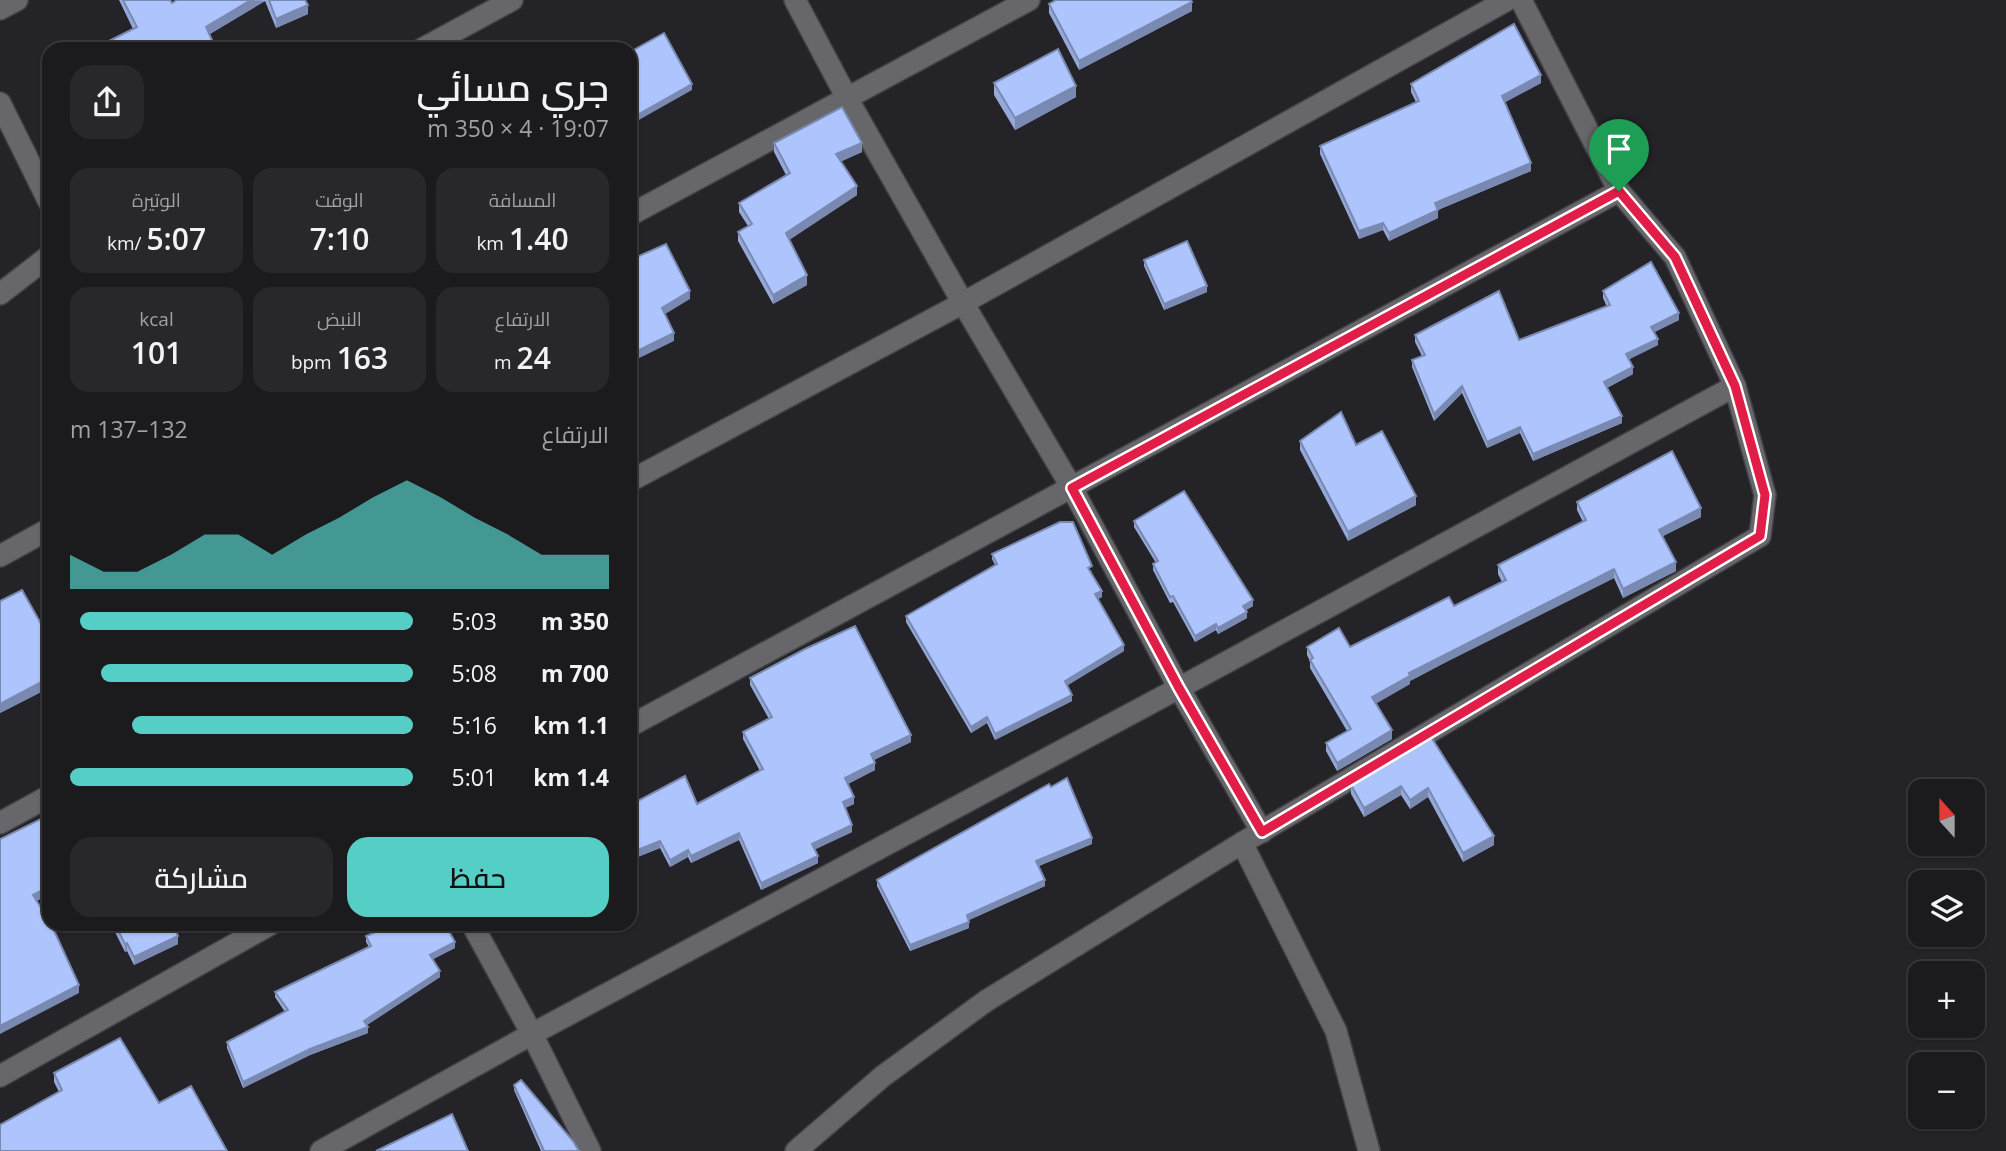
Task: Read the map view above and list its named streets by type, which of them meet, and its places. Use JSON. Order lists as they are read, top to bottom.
{
  "north": "top",
  "page": {
    "heading": ["جري مسائي", "19:07 · 4 × 350 m"],
    "stats": [
      ["المسافة", "1.40 km"],
      ["الوقت", "7:10"],
      ["الوتيرة", "5:07 /km"],
      ["الارتفاع", "24 m"],
      ["النبض", "163 bpm"],
      ["kcal", "101"]
    ],
    "chart": ["الارتفاع", "132–137 m"],
    "list": [
      {
        "name": "350 m",
        "note": "5:03"
      },
      {
        "name": "700 m",
        "note": "5:08"
      },
      {
        "name": "1.1 km",
        "note": "5:16"
      },
      {
        "name": "1.4 km",
        "note": "5:01"
      }
    ],
    "map_buttons": ["+", "−"],
    "buttons": ["حفظ", "مشاركة"]
  }
}
